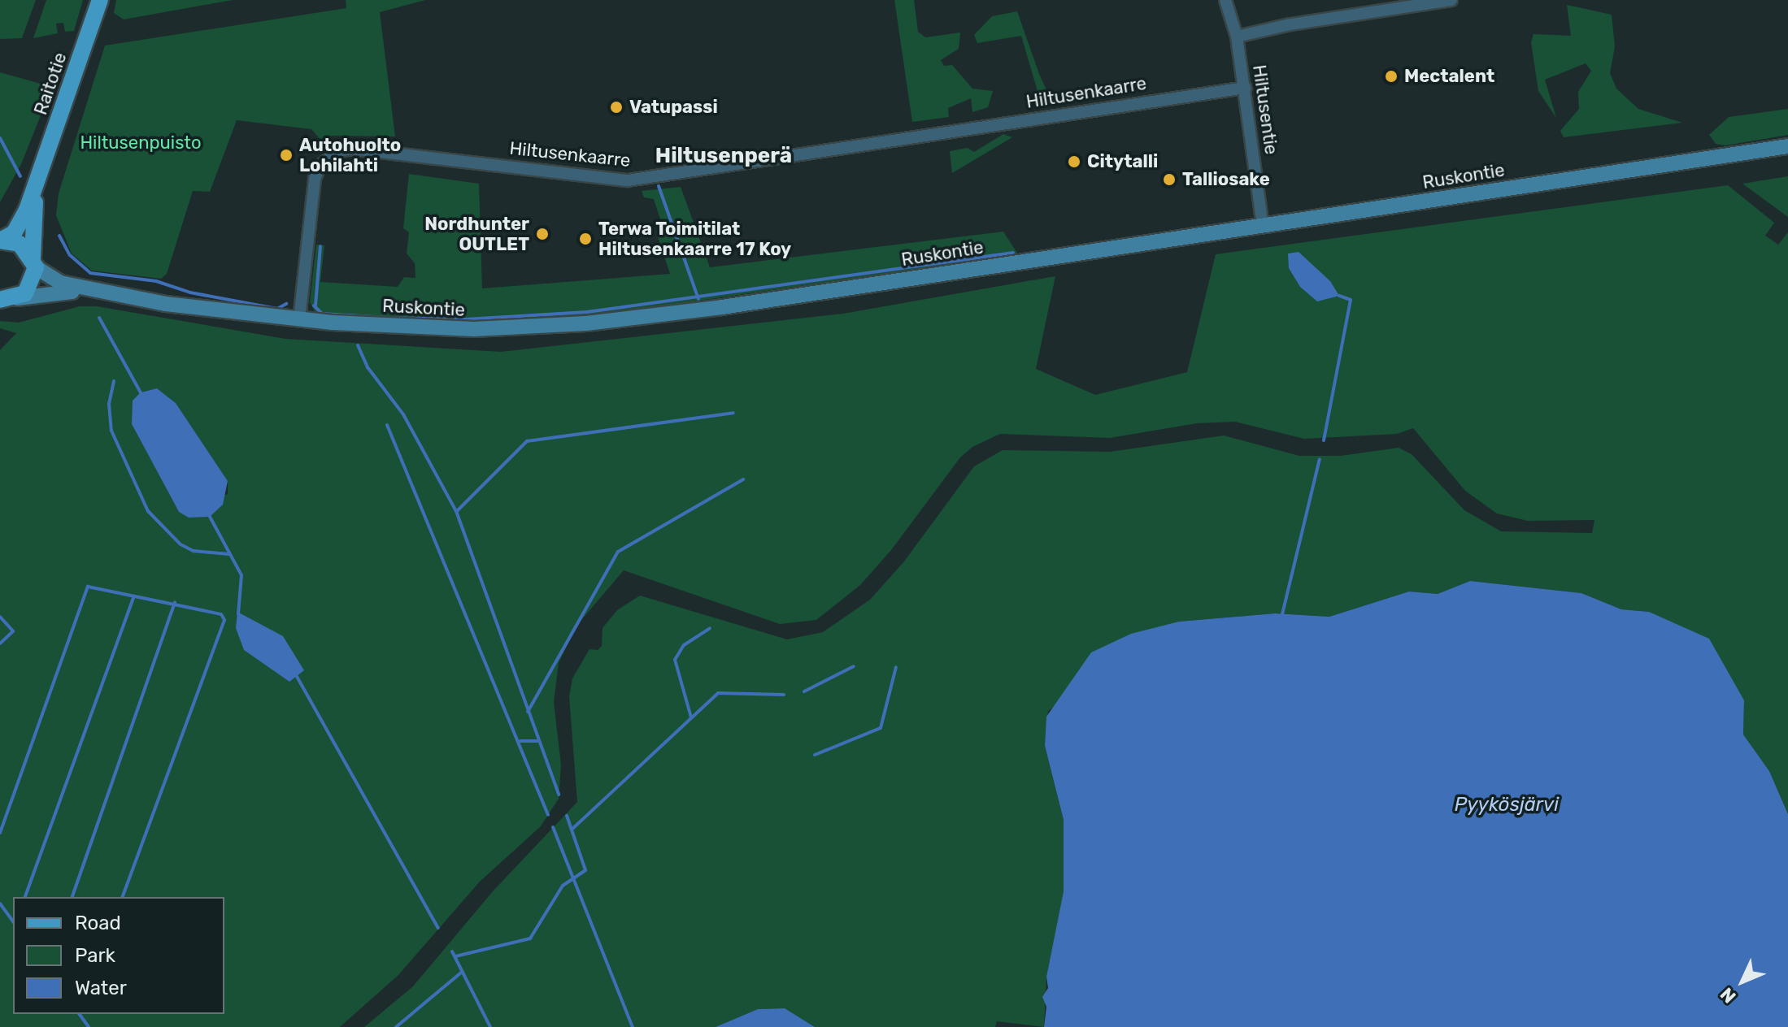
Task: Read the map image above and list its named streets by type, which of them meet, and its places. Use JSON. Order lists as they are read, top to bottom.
{
  "streets": {
    "main road": ["Raitotie", "Ruskontie"],
    "street": ["Hiltusenkaarre", "Hiltusentie"]
  },
  "crossings": [
    ["Raitotie", "Ruskontie"],
    ["Hiltusenkaarre", "Hiltusentie"],
    ["Hiltusenkaarre", "Ruskontie"],
    ["Hiltusentie", "Ruskontie"]
  ],
  "districts": ["Hiltusenperä"],
  "water": ["Pyykösjärvi"],
  "parks": ["Hiltusenpuisto"],
  "places": [
    "Mectalent",
    "Vatupassi",
    "Autohuolto Lohilahti",
    "Citytalli",
    "Talliosake",
    "Nordhunter OUTLET",
    "Terwa Toimitilat Hiltusenkaarre 17 Koy"
  ],
  "legend": ["Road", "Park", "Water"],
  "north": "bottom left"
}
